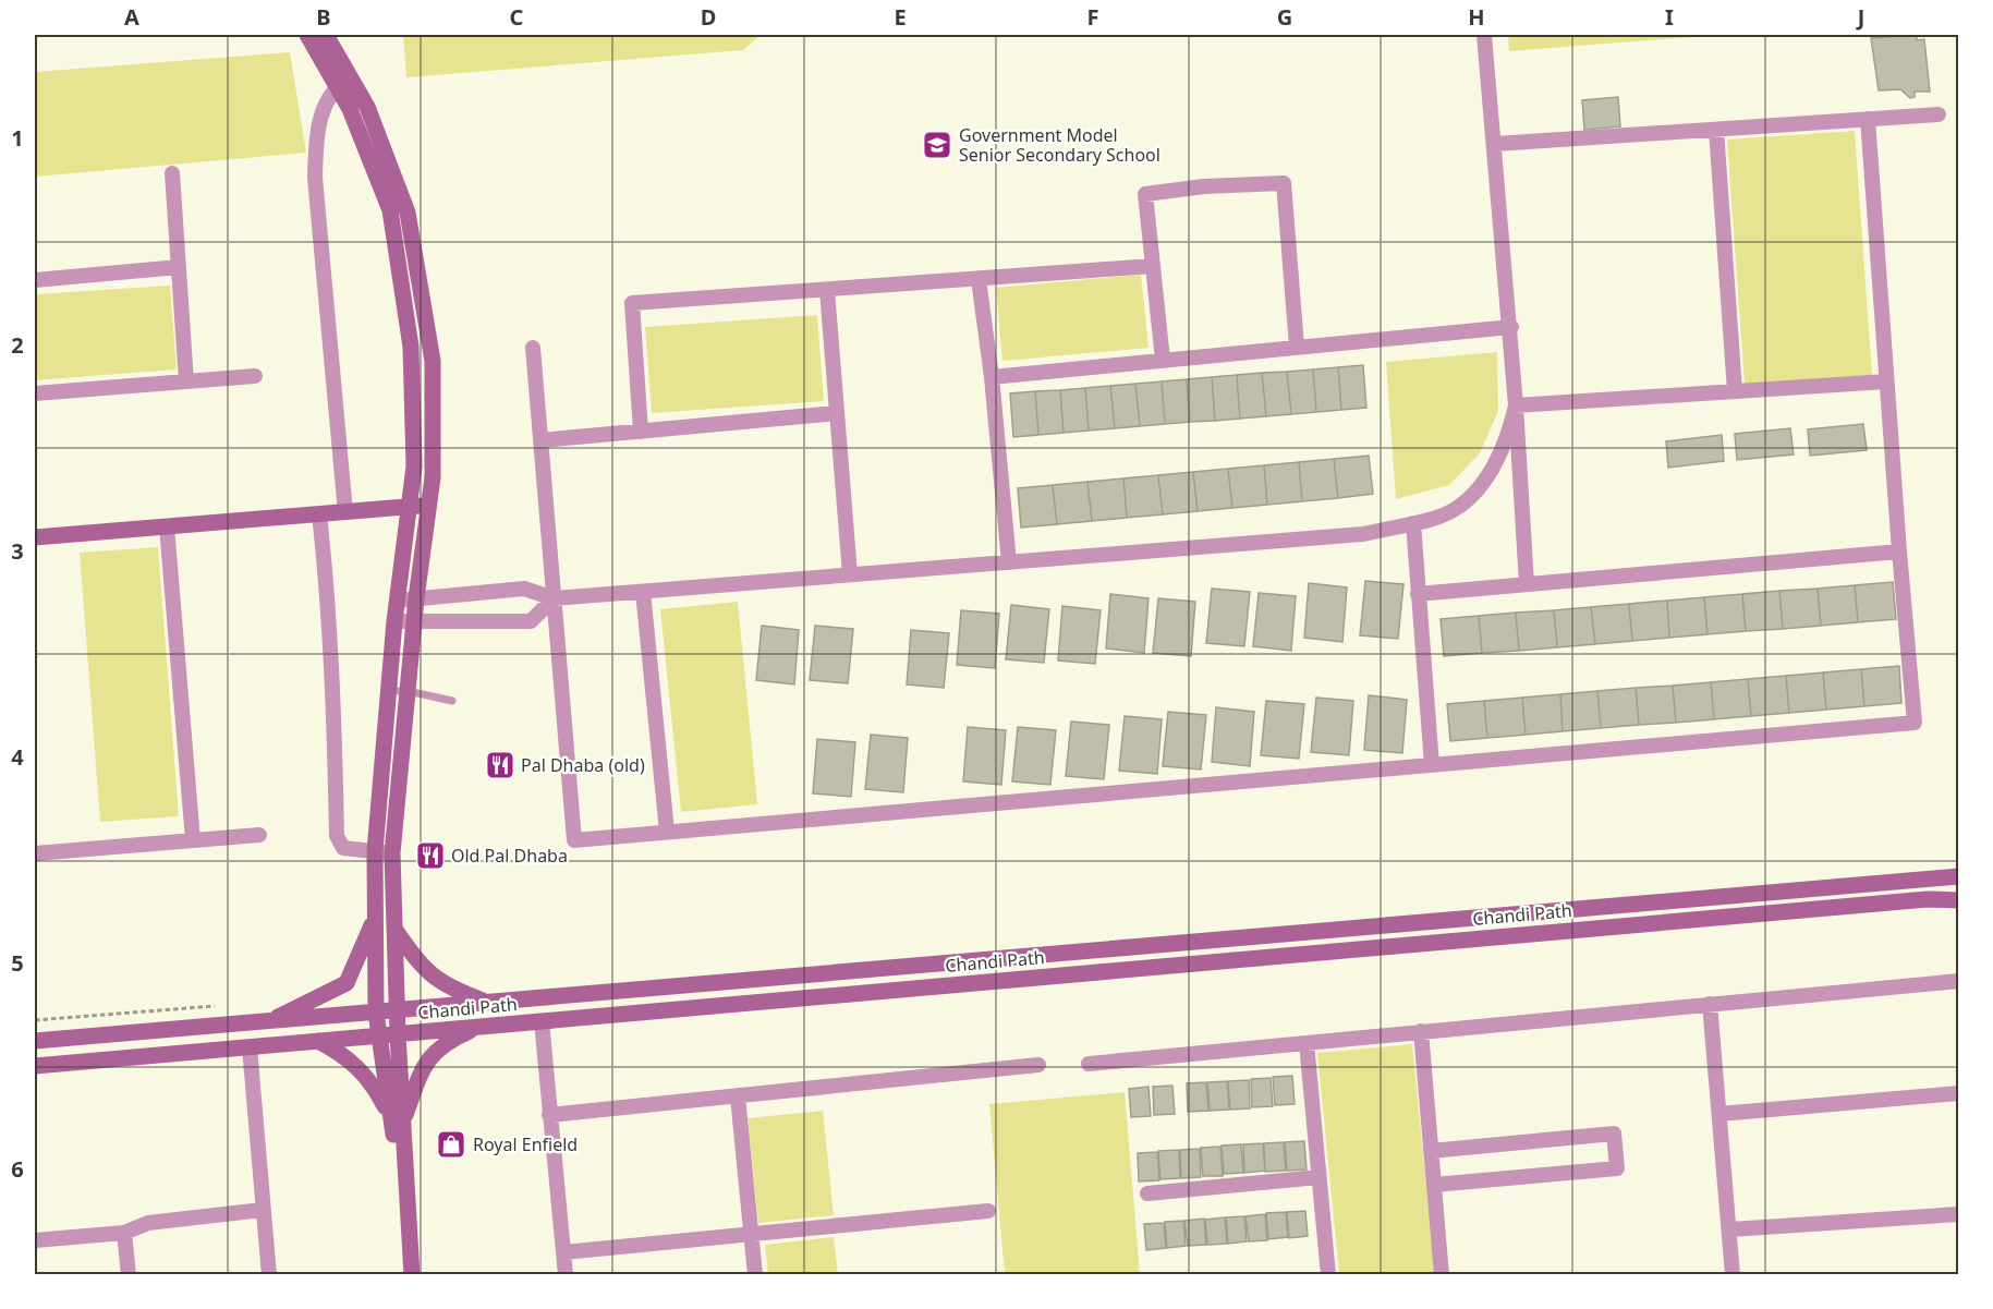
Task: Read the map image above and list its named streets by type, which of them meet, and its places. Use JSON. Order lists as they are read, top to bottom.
{
  "streets": {
    "main road": ["Chandi Path"]
  },
  "places": {
    "school or university": ["Government Model Senior Secondary School"],
    "restaurant": ["Pal Dhaba (old)", "Old Pal Dhaba"],
    "shop": ["Royal Enfield"]
  },
  "grid": {
    "columns": [
      "A",
      "B",
      "C",
      "D",
      "E",
      "F",
      "G",
      "H",
      "I",
      "J"
    ],
    "rows": [
      "1",
      "2",
      "3",
      "4",
      "5",
      "6"
    ]
  }
}
